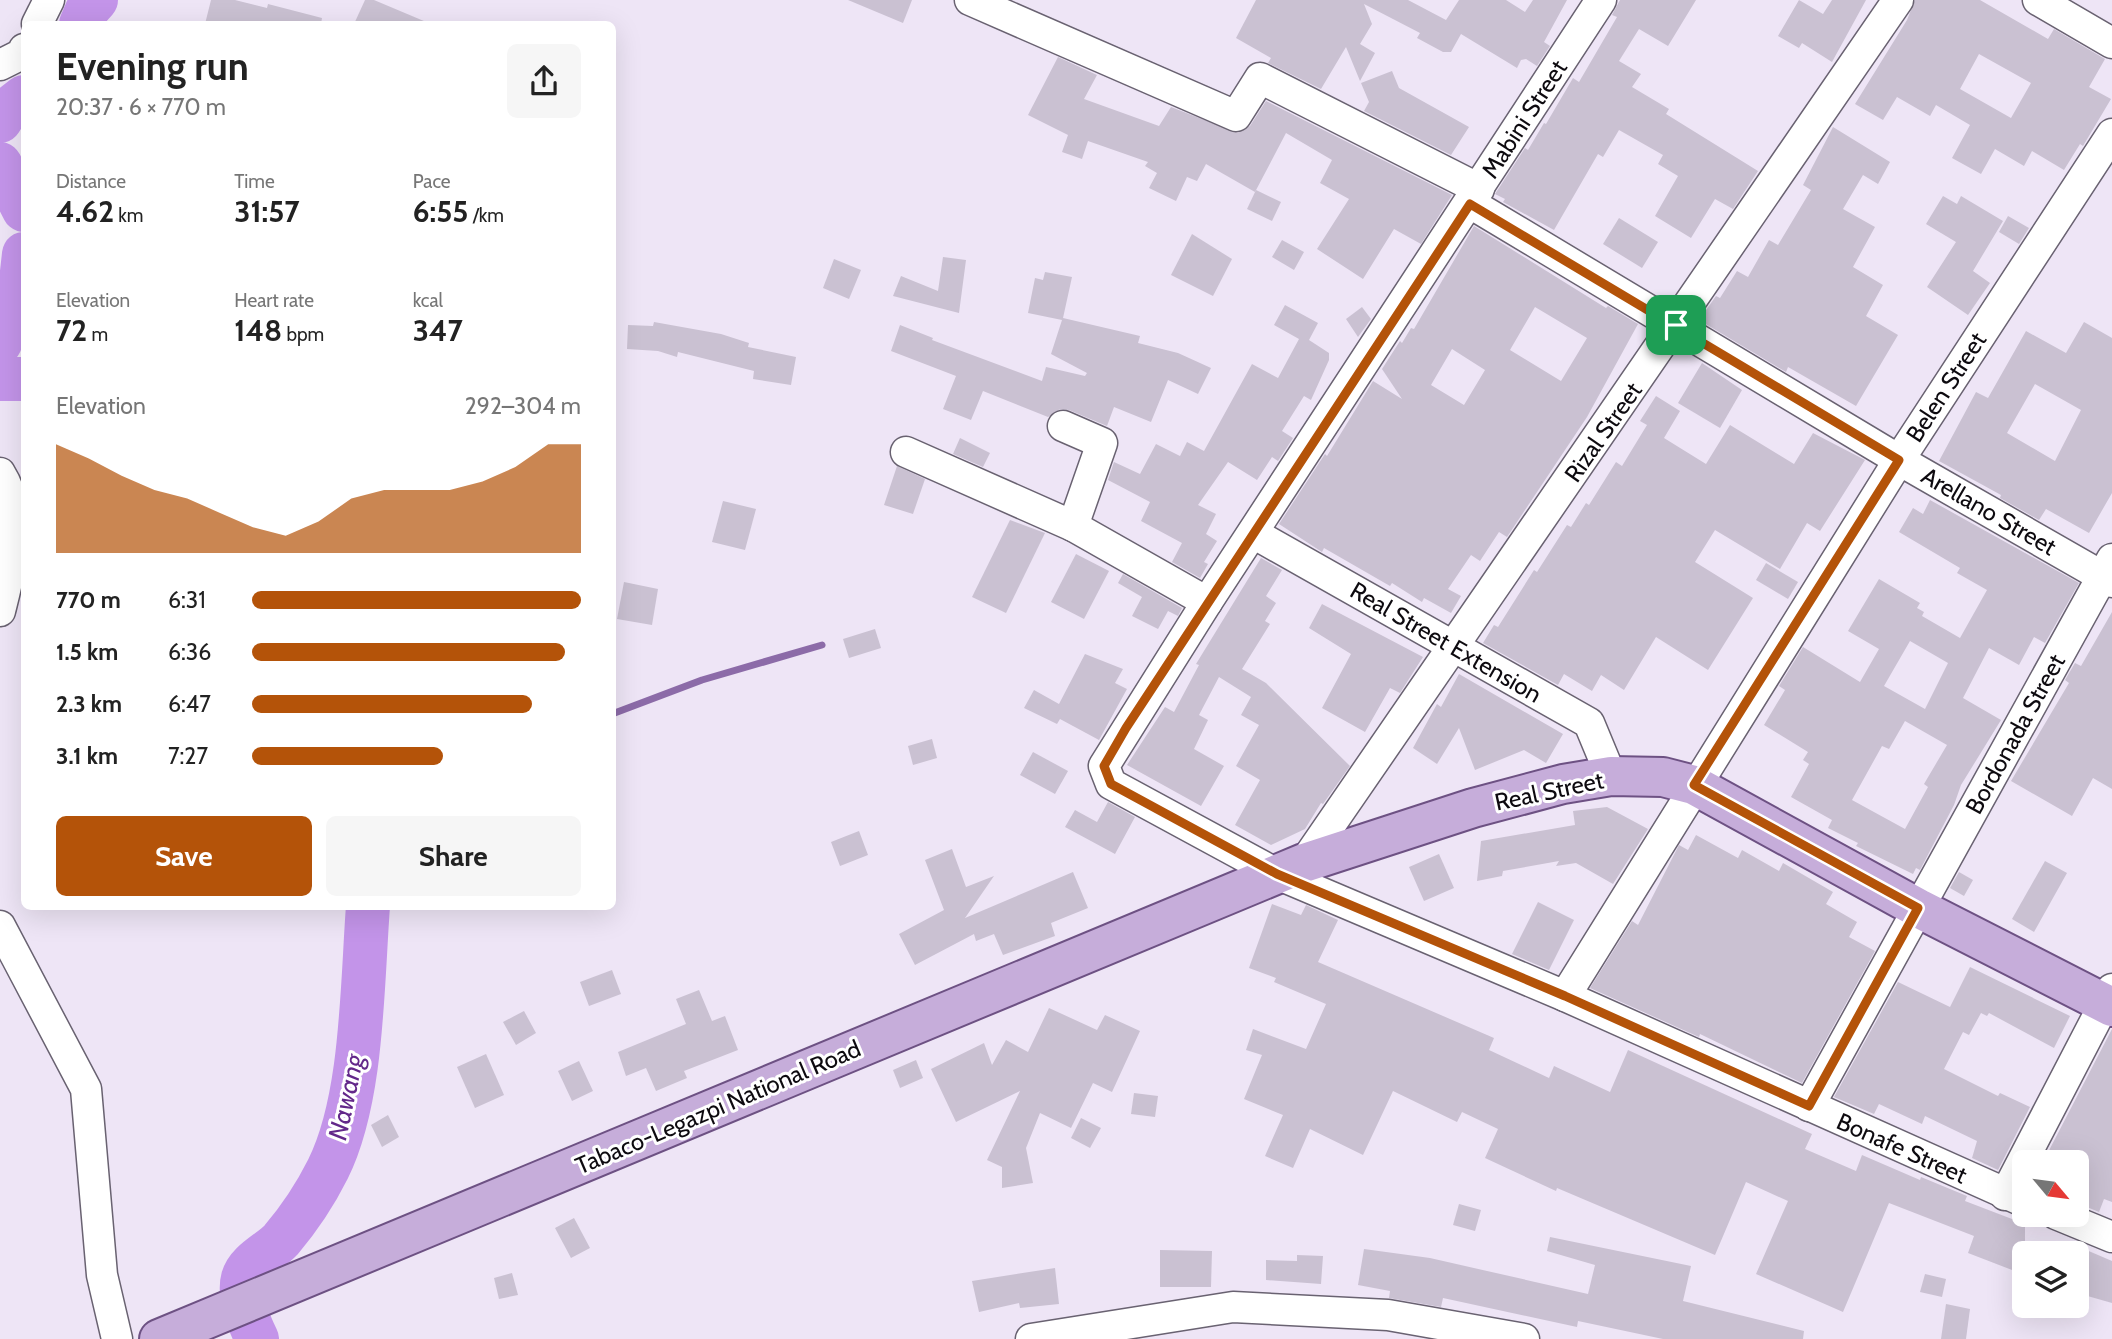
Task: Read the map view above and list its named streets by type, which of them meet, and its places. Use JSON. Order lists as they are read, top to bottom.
{
  "streets": {
    "main road": ["Real Street", "Tabaco-Legazpi National Road"],
    "street": [
      "Mabini Street",
      "Belen Street",
      "Rizal Street",
      "Arellano Street",
      "Real Street Extension",
      "Bordonada Street",
      "Bonafe Street"
    ]
  },
  "crossings": [
    ["Mabini Street", "Arellano Street"],
    ["Mabini Street", "Real Street Extension"],
    ["Mabini Street", "Bonafe Street"],
    ["Belen Street", "Arellano Street"],
    ["Belen Street", "Real Street"],
    ["Belen Street", "Bonafe Street"],
    ["Rizal Street", "Arellano Street"],
    ["Rizal Street", "Real Street Extension"],
    ["Rizal Street", "Real Street"],
    ["Rizal Street", "Tabaco-Legazpi National Road"],
    ["Rizal Street", "Bonafe Street"],
    ["Arellano Street", "Bordonada Street"],
    ["Real Street Extension", "Real Street"],
    ["Bordonada Street", "Real Street"],
    ["Bordonada Street", "Bonafe Street"],
    ["Real Street", "Tabaco-Legazpi National Road"],
    ["Real Street", "Bonafe Street"],
    ["Tabaco-Legazpi National Road", "Bonafe Street"]
  ],
  "water": ["Nawang"],
  "north": "bottom right",
  "page": {
    "heading": ["Evening run", "20:37 · 6 × 770 m"],
    "stats": [
      ["Distance", "4.62 km"],
      ["Time", "31:57"],
      ["Pace", "6:55 /km"],
      ["Elevation", "72 m"],
      ["Heart rate", "148 bpm"],
      ["kcal", "347"]
    ],
    "chart": ["Elevation", "292–304 m"],
    "list": [
      {
        "name": "770 m",
        "note": "6:31"
      },
      {
        "name": "1.5 km",
        "note": "6:36"
      },
      {
        "name": "2.3 km",
        "note": "6:47"
      },
      {
        "name": "3.1 km",
        "note": "7:27"
      }
    ],
    "buttons": ["Save", "Share"]
  }
}
